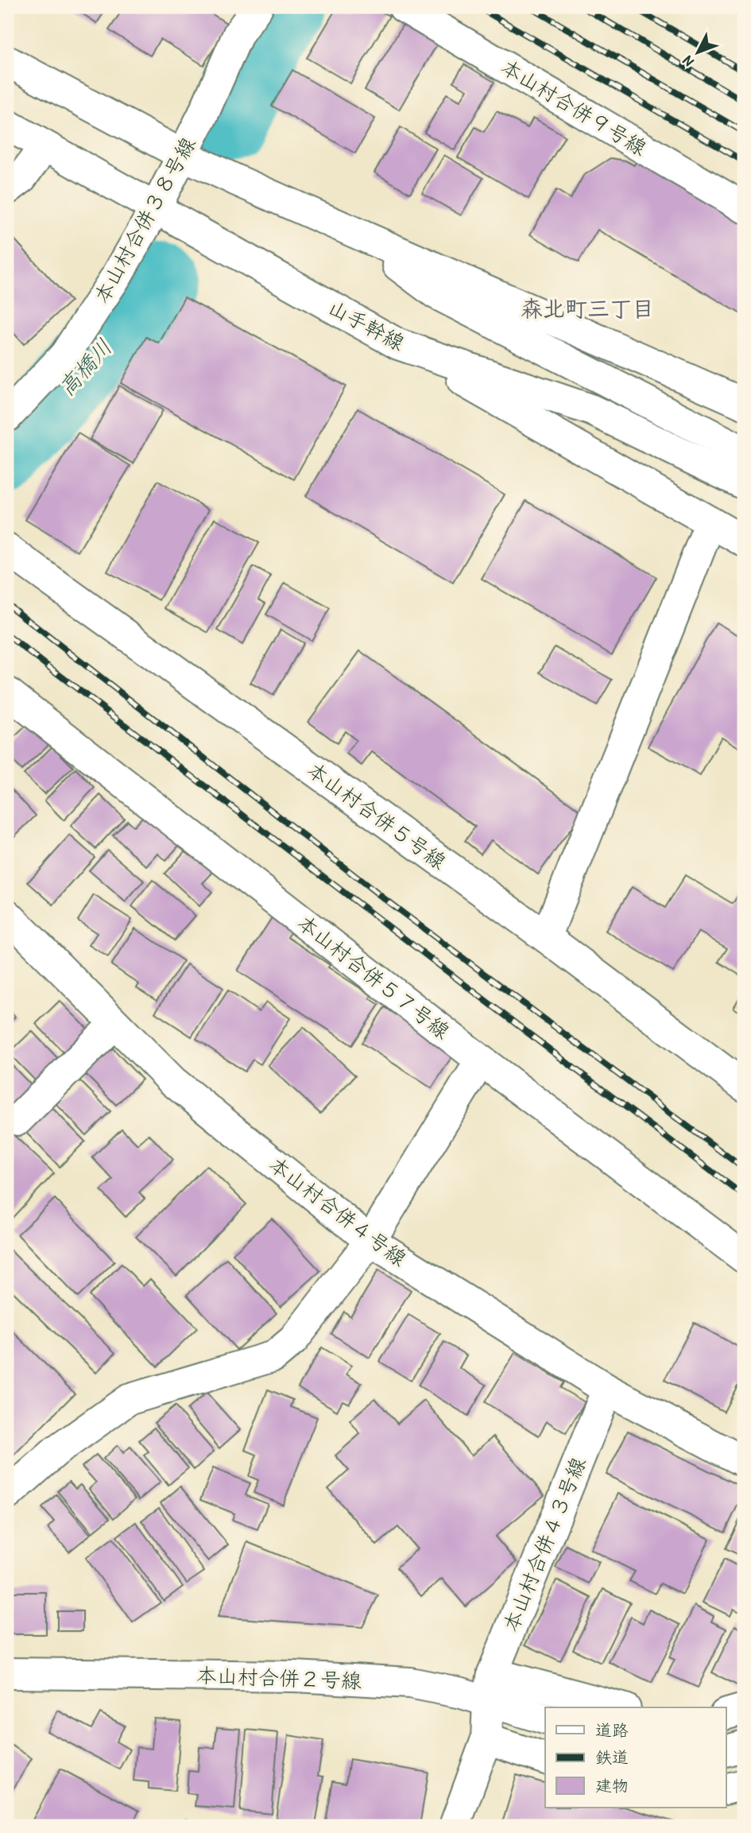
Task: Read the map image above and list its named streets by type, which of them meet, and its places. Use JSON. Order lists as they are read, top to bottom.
{
  "streets": {
    "street": [
      "本山村合併９号線",
      "本山村合併３８号線",
      "山手幹線",
      "本山村合併５号線",
      "本山村合併５７号線",
      "本山村合併４号線",
      "本山村合併４３号線",
      "本山村合併２号線"
    ]
  },
  "crossings": [
    ["本山村合併３８号線", "山手幹線"],
    ["本山村合併４号線", "本山村合併４３号線"],
    ["本山村合併４３号線", "本山村合併２号線"]
  ],
  "districts": ["森北町三丁目"],
  "water": ["高橋川"],
  "legend": ["道路", "鉄道", "建物"],
  "north": "bottom left"
}
